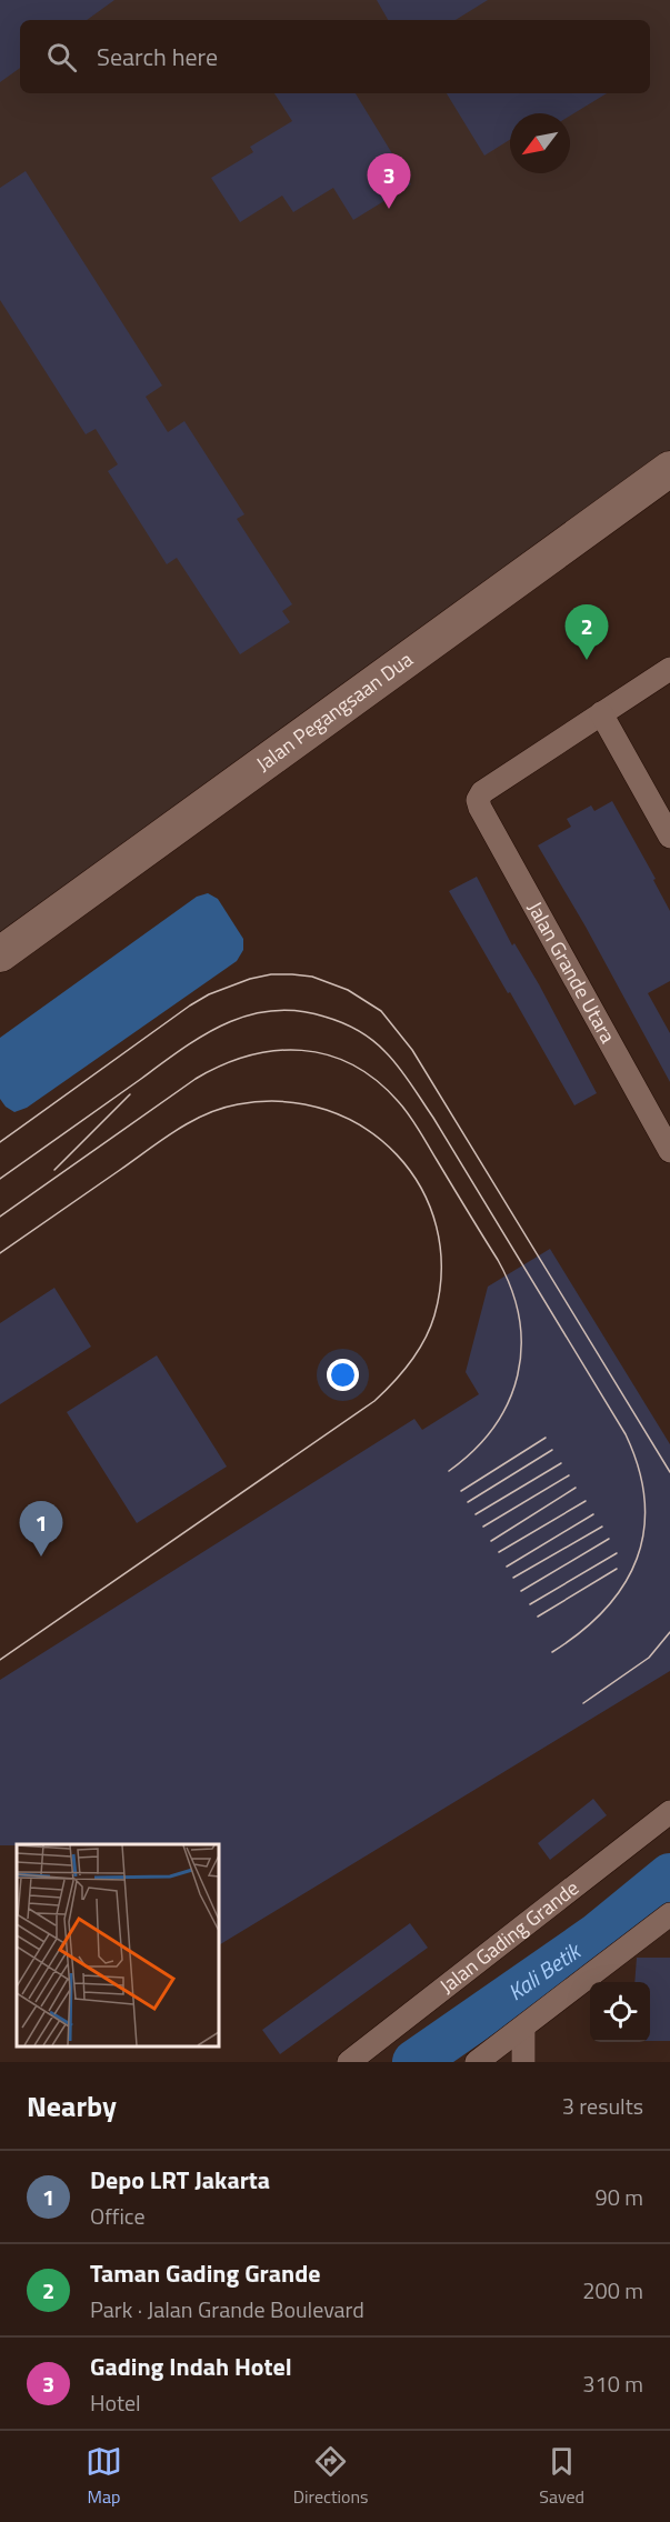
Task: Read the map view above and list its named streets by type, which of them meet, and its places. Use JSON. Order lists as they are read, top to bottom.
{
  "streets": {
    "main road": ["Jalan Pegangsaan Dua"],
    "street": ["Jalan Grande Utara", "Jalan Gading Grande"]
  },
  "water": ["Kali Betik"],
  "north": "bottom left",
  "page": {
    "search": "Search here",
    "pins": ["3", "2", "1"],
    "heading": ["Nearby", "3 results"],
    "list": [
      {
        "mark": "1",
        "name": "Depo LRT Jakarta",
        "note": "Office",
        "value": "90 m"
      },
      {
        "mark": "2",
        "name": "Taman Gading Grande",
        "note": "Park · Jalan Grande Boulevard",
        "value": "200 m"
      },
      {
        "mark": "3",
        "name": "Gading Indah Hotel",
        "note": "Hotel",
        "value": "310 m"
      }
    ],
    "nav": ["Map", "Directions", "Saved"]
  }
}
